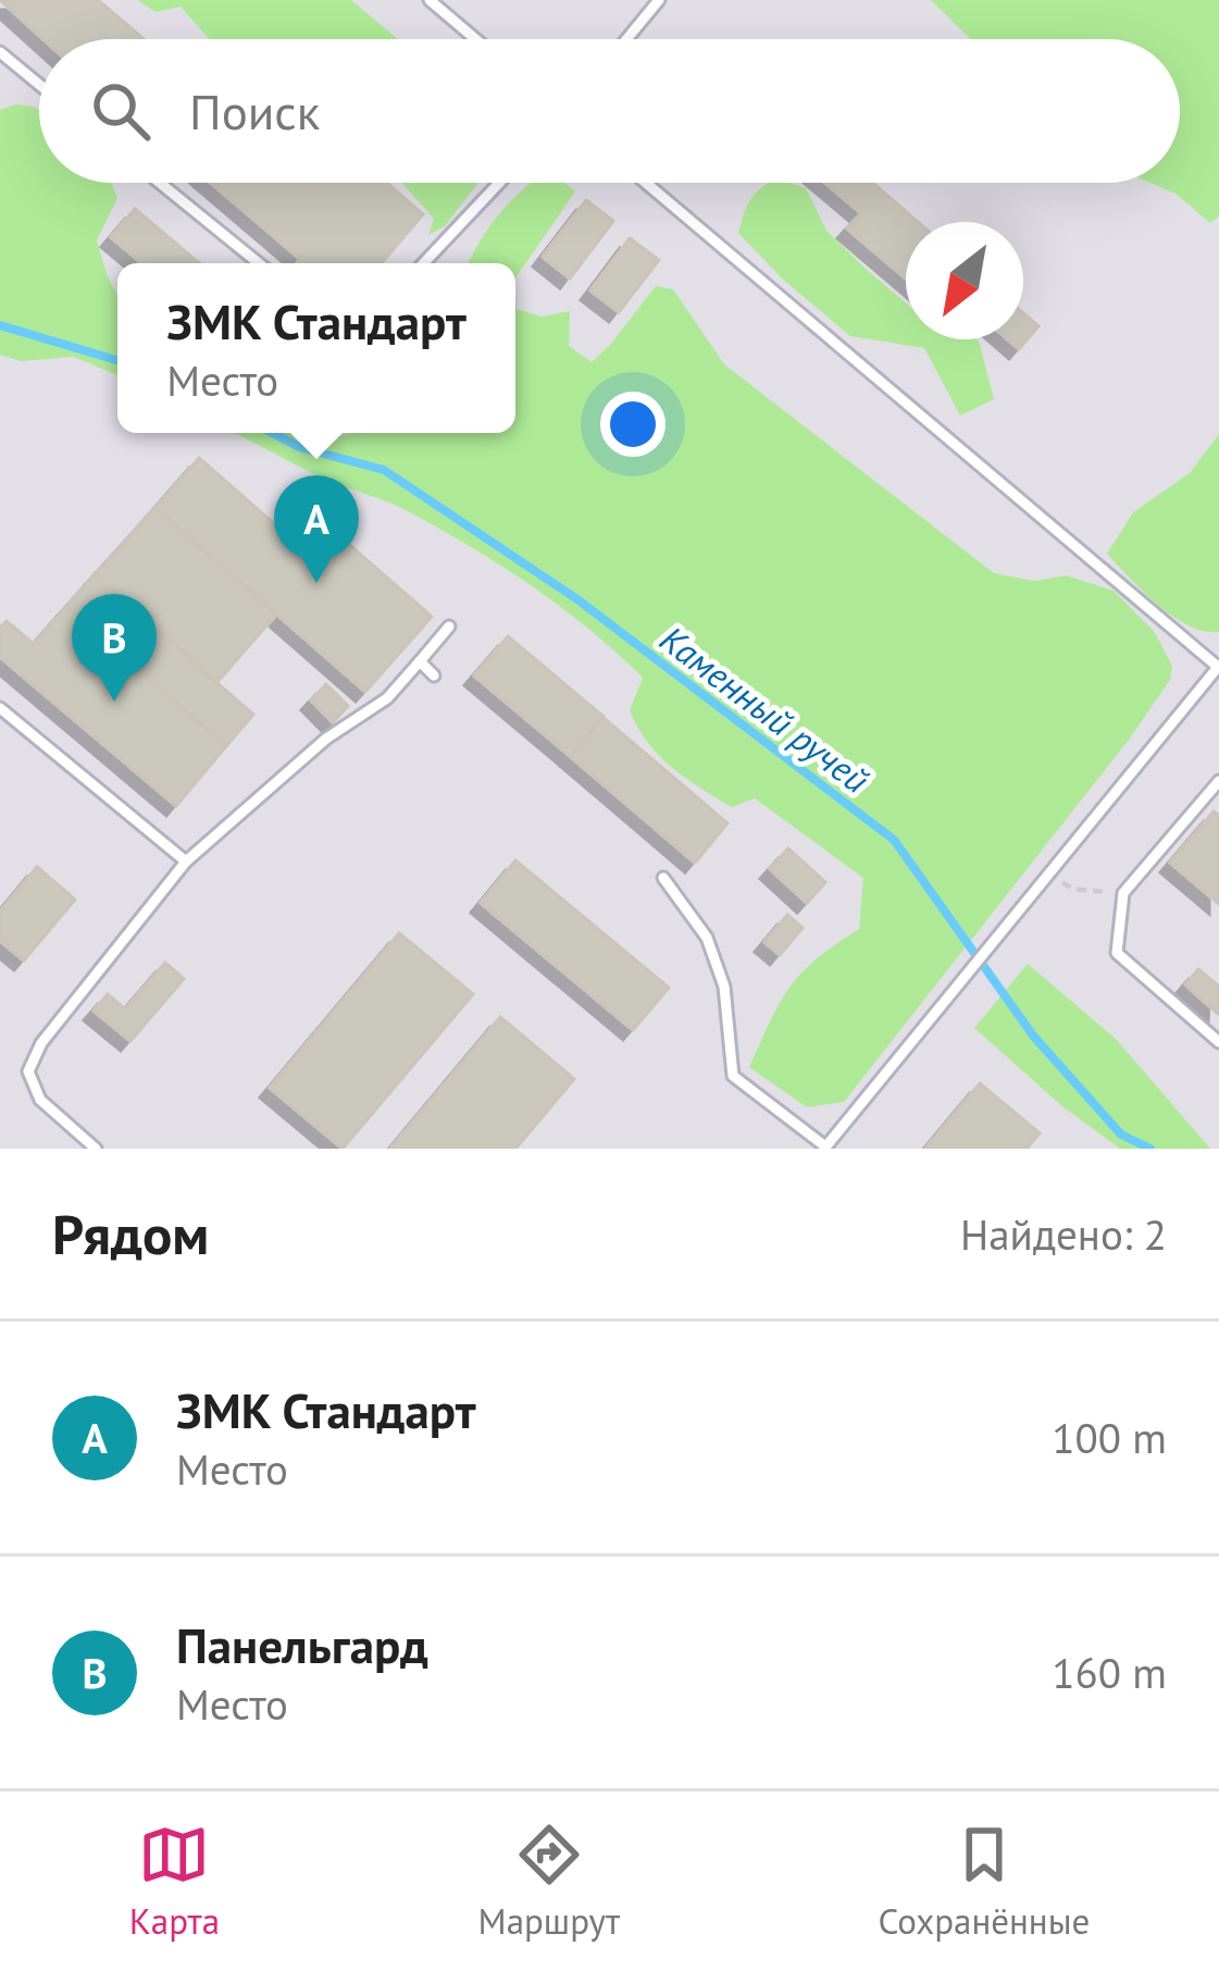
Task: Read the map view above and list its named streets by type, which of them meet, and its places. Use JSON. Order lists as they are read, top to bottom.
{
  "water": ["Каменный ручей"],
  "north": "bottom left",
  "page": {
    "search": "Поиск",
    "popup": ["ЗМК Стандарт", "Место"],
    "pins": ["A", "B"],
    "heading": ["Рядом", "Найдено: 2"],
    "list": [
      {
        "mark": "A",
        "name": "ЗМК Стандарт",
        "note": "Место",
        "value": "100 m"
      },
      {
        "mark": "B",
        "name": "Панельгард",
        "note": "Место",
        "value": "160 m"
      }
    ],
    "nav": ["Карта", "Маршрут", "Сохранённые"]
  }
}
